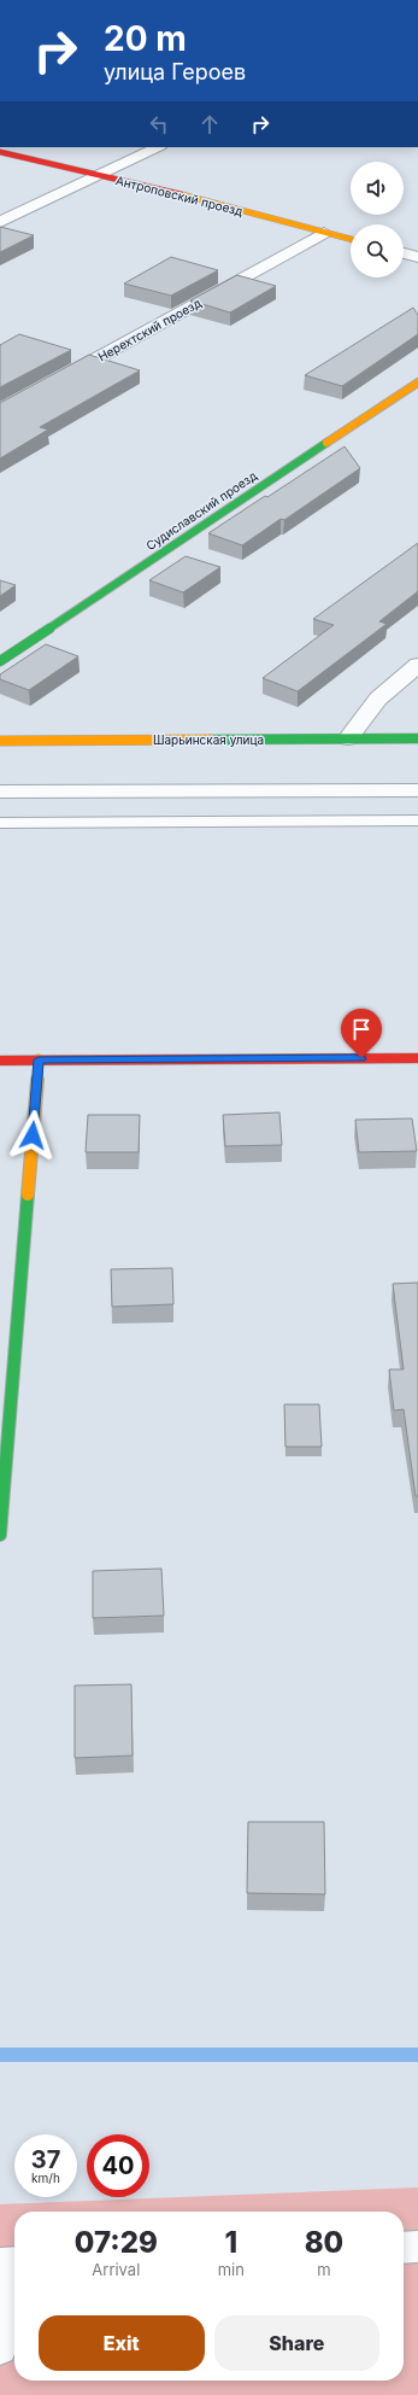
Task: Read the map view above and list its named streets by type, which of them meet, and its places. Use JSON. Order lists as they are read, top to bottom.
{
  "streets": {
    "street": [
      "Антроповский проезд",
      "Нерехтский проезд",
      "Судиславский проезд",
      "Шарьинская улица"
    ]
  },
  "crossings": [
    ["Антроповский проезд", "Нерехтский проезд"]
  ],
  "page": {
    "turn": ["20 m", "улица Героев"],
    "speed": "37 km/h",
    "limit": "40",
    "eta": [
      "07:29",
      "Arrival",
      "1",
      "min",
      "80",
      "m"
    ],
    "buttons": ["Exit", "Share"]
  }
}
